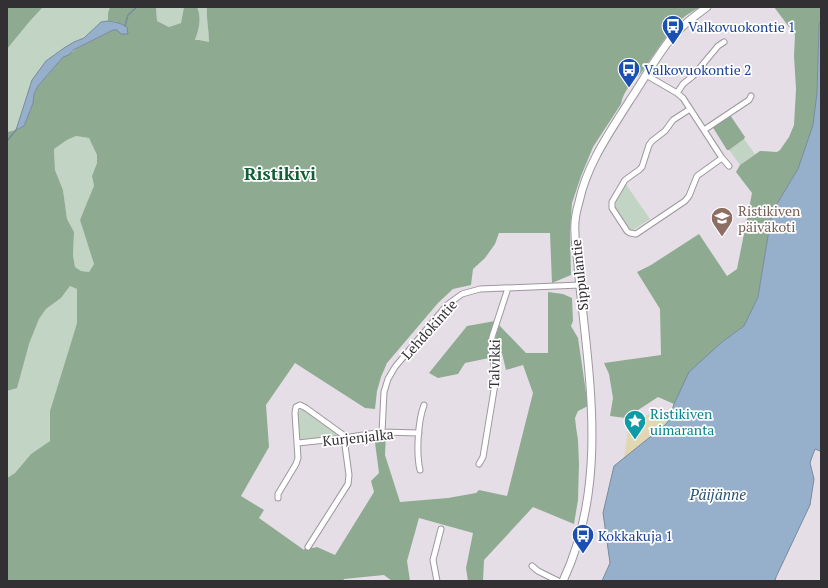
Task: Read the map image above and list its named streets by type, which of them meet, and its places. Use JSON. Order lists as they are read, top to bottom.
{
  "streets": {
    "street": [
      "Sippulantie",
      "Lehdokintie",
      "Talvikki",
      "Kurjenjalka"
    ]
  },
  "crossings": [
    ["Sippulantie", "Lehdokintie"],
    ["Lehdokintie", "Talvikki"],
    ["Lehdokintie", "Kurjenjalka"]
  ],
  "districts": ["Ristikivi"],
  "water": ["Päijänne"],
  "places": {
    "bus stop": ["Valkovuokontie 1", "Valkovuokontie 2", "Kokkakuja 1"],
    "school or university": ["Ristikiven päiväkoti"],
    "place": ["Ristikiven uimaranta"]
  }
}
